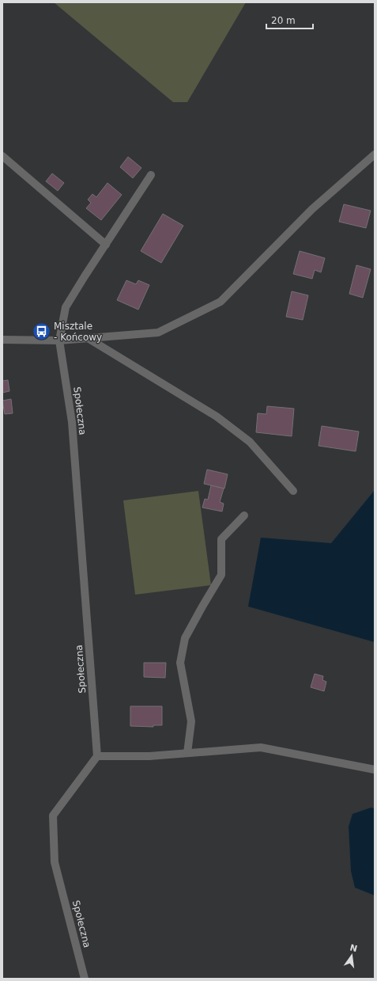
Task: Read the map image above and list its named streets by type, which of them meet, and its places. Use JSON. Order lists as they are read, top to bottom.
{
  "streets": {
    "street": ["Społeczna"]
  },
  "places": {
    "bus stop": ["Misztale - Końcowy"]
  },
  "scale_bar": "20 m",
  "north": "top"
}
